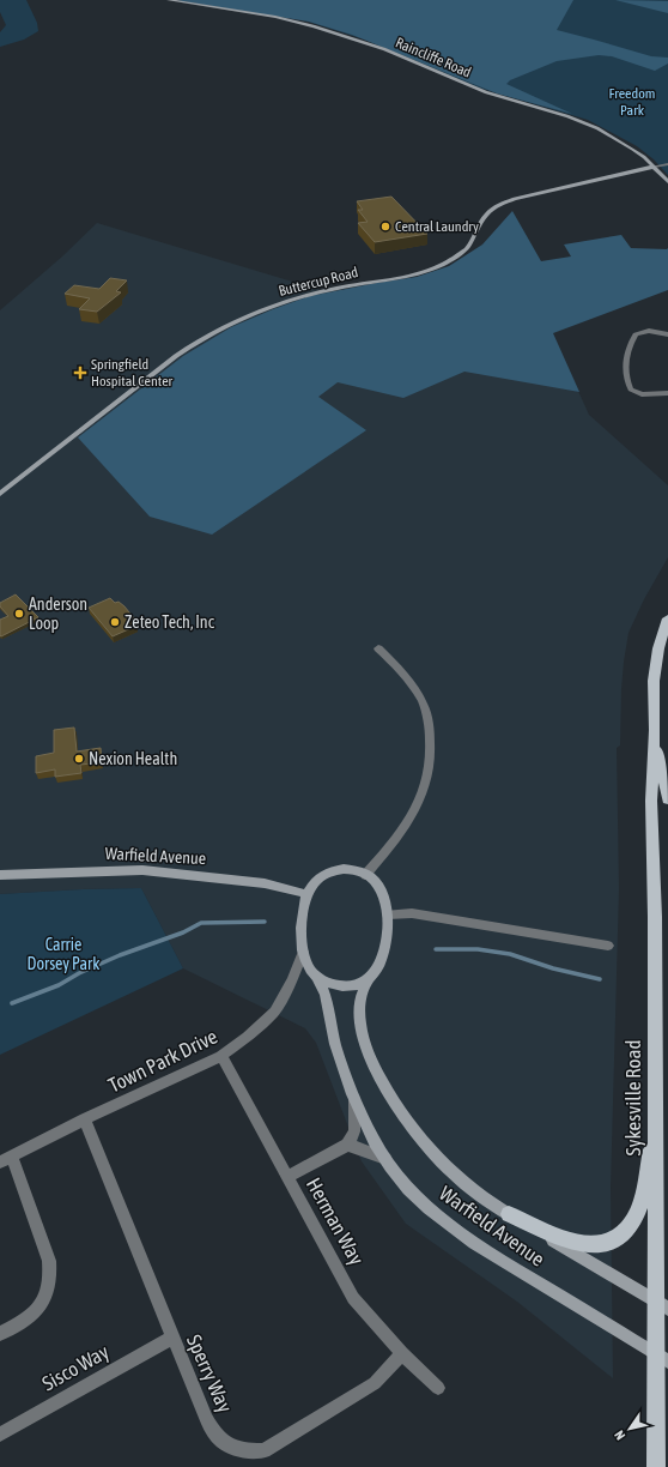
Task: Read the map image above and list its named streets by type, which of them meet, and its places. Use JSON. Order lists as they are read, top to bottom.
{
  "streets": {
    "main road": ["Sykesville Road"],
    "street": [
      "Raincliffe Road",
      "Buttercup Road",
      "Warfield Avenue",
      "Town Park Drive",
      "Herman Way",
      "Sisco Way",
      "Sperry Way"
    ]
  },
  "crossings": [
    ["Raincliffe Road", "Buttercup Road"],
    ["Warfield Avenue", "Town Park Drive"],
    ["Warfield Avenue", "Sykesville Road"],
    ["Town Park Drive", "Herman Way"],
    ["Town Park Drive", "Sperry Way"],
    ["Herman Way", "Sperry Way"],
    ["Sisco Way", "Sperry Way"]
  ],
  "parks": ["Freedom Park", "Carrie Dorsey Park"],
  "places": {
    "other": [
      "Central Laundry",
      "Anderson Loop",
      "Zeteo Tech, Inc",
      "Nexion Health"
    ],
    "health": ["Springfield Hospital Center"]
  },
  "north": "bottom left"
}
